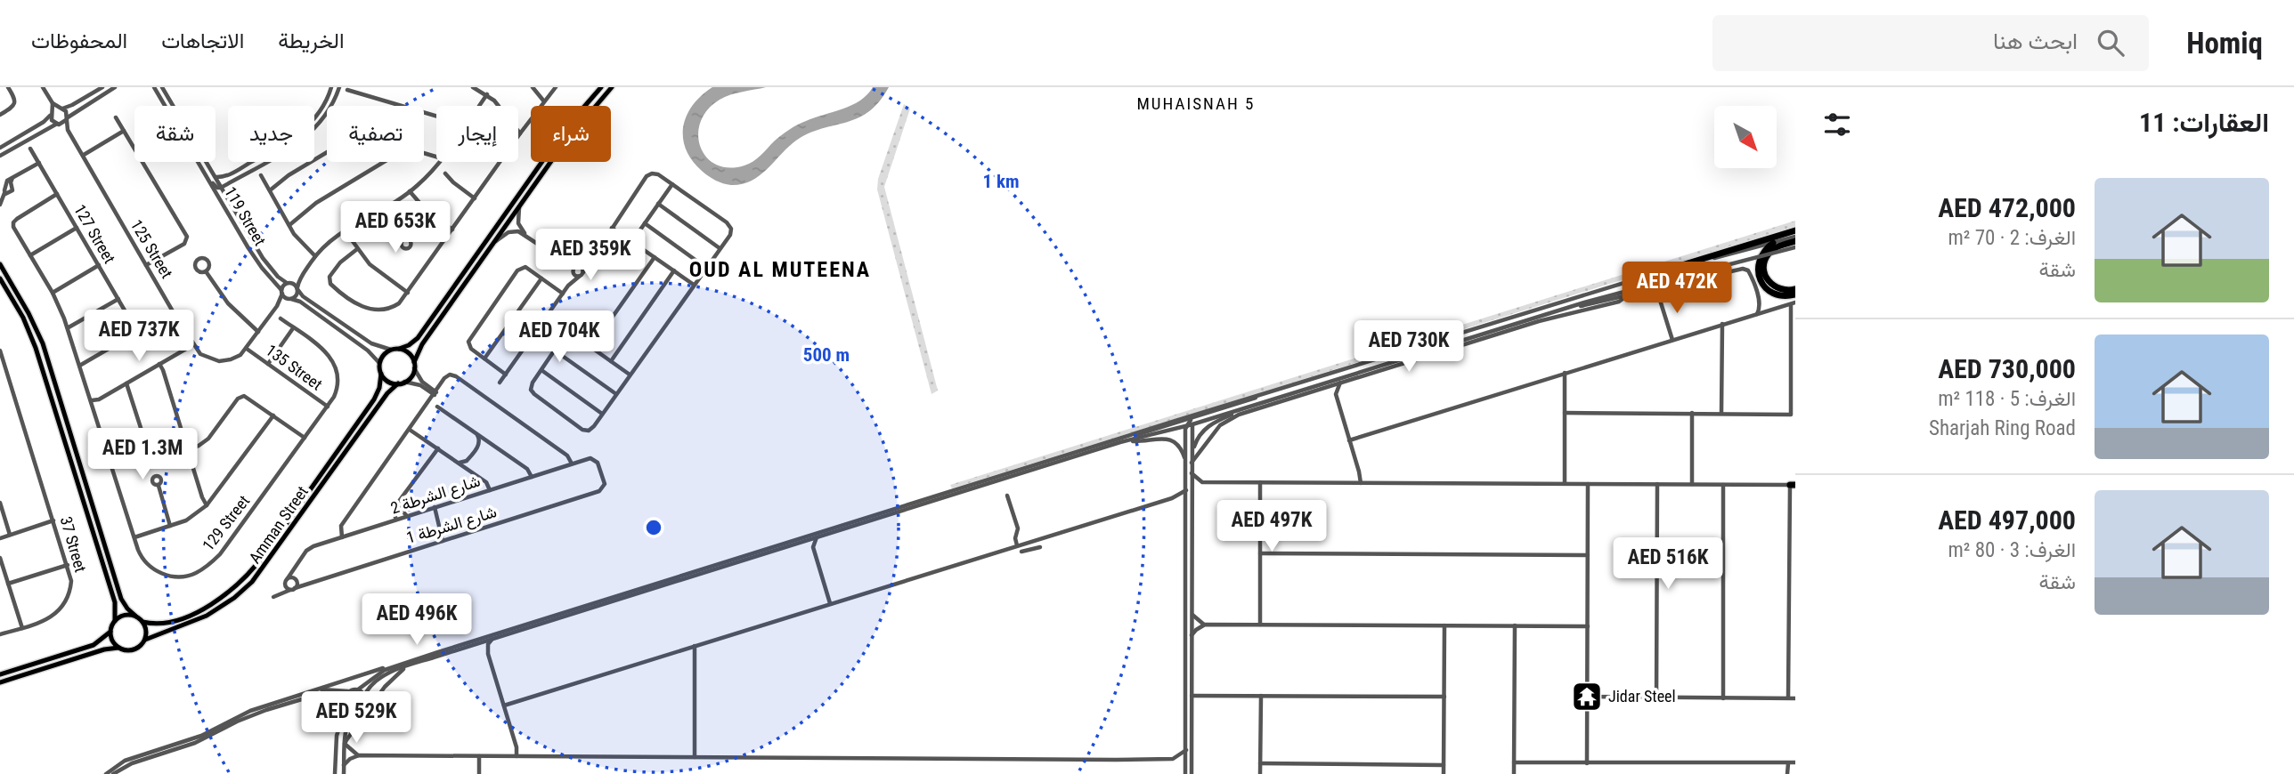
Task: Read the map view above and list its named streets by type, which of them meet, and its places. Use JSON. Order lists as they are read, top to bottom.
{
  "streets": {
    "main road": ["Amman Street"],
    "street": [
      "119 Street",
      "127 Street",
      "125 Street",
      "135 Street",
      "شارع الشرطة 2",
      "129 Street",
      "شارع الشرطة 1",
      "37 Street"
    ]
  },
  "crossings": [
    ["127 Street", "129 Street"],
    ["125 Street", "135 Street"],
    ["135 Street", "129 Street"],
    ["شارع الشرطة 2", "شارع الشرطة 1"]
  ],
  "districts": ["MUHAISNAH 5", "OUD AL MUTEENA"],
  "places": {
    "temple": ["Jidar Steel"]
  },
  "north": "bottom right",
  "page": {
    "header": "Homiq",
    "search": "ابحث هنا",
    "nav": ["الخريطة", "الاتجاهات", "المحفوظات"],
    "heading": "العقارات: 11",
    "chip": [
      "شراء",
      "إيجار",
      "تصفية",
      "جديد",
      "شقة"
    ],
    "list": [
      {
        "name": "AED 472,000",
        "note": "الغرف: 2 · 70 m² · شقة"
      },
      {
        "name": "AED 730,000",
        "note": "الغرف: 5 · 118 m² · Sharjah Ring Road"
      },
      {
        "name": "AED 497,000",
        "note": "الغرف: 3 · 80 m² · شقة"
      }
    ],
    "price": [
      "AED 653K",
      "AED 359K",
      "AED 472K",
      "AED 737K",
      "AED 704K",
      "AED 730K",
      "AED 1.3M",
      "AED 497K",
      "AED 516K",
      "AED 496K",
      "AED 529K"
    ]
  },
  "rings": ["1 km", "500 m"]
}
